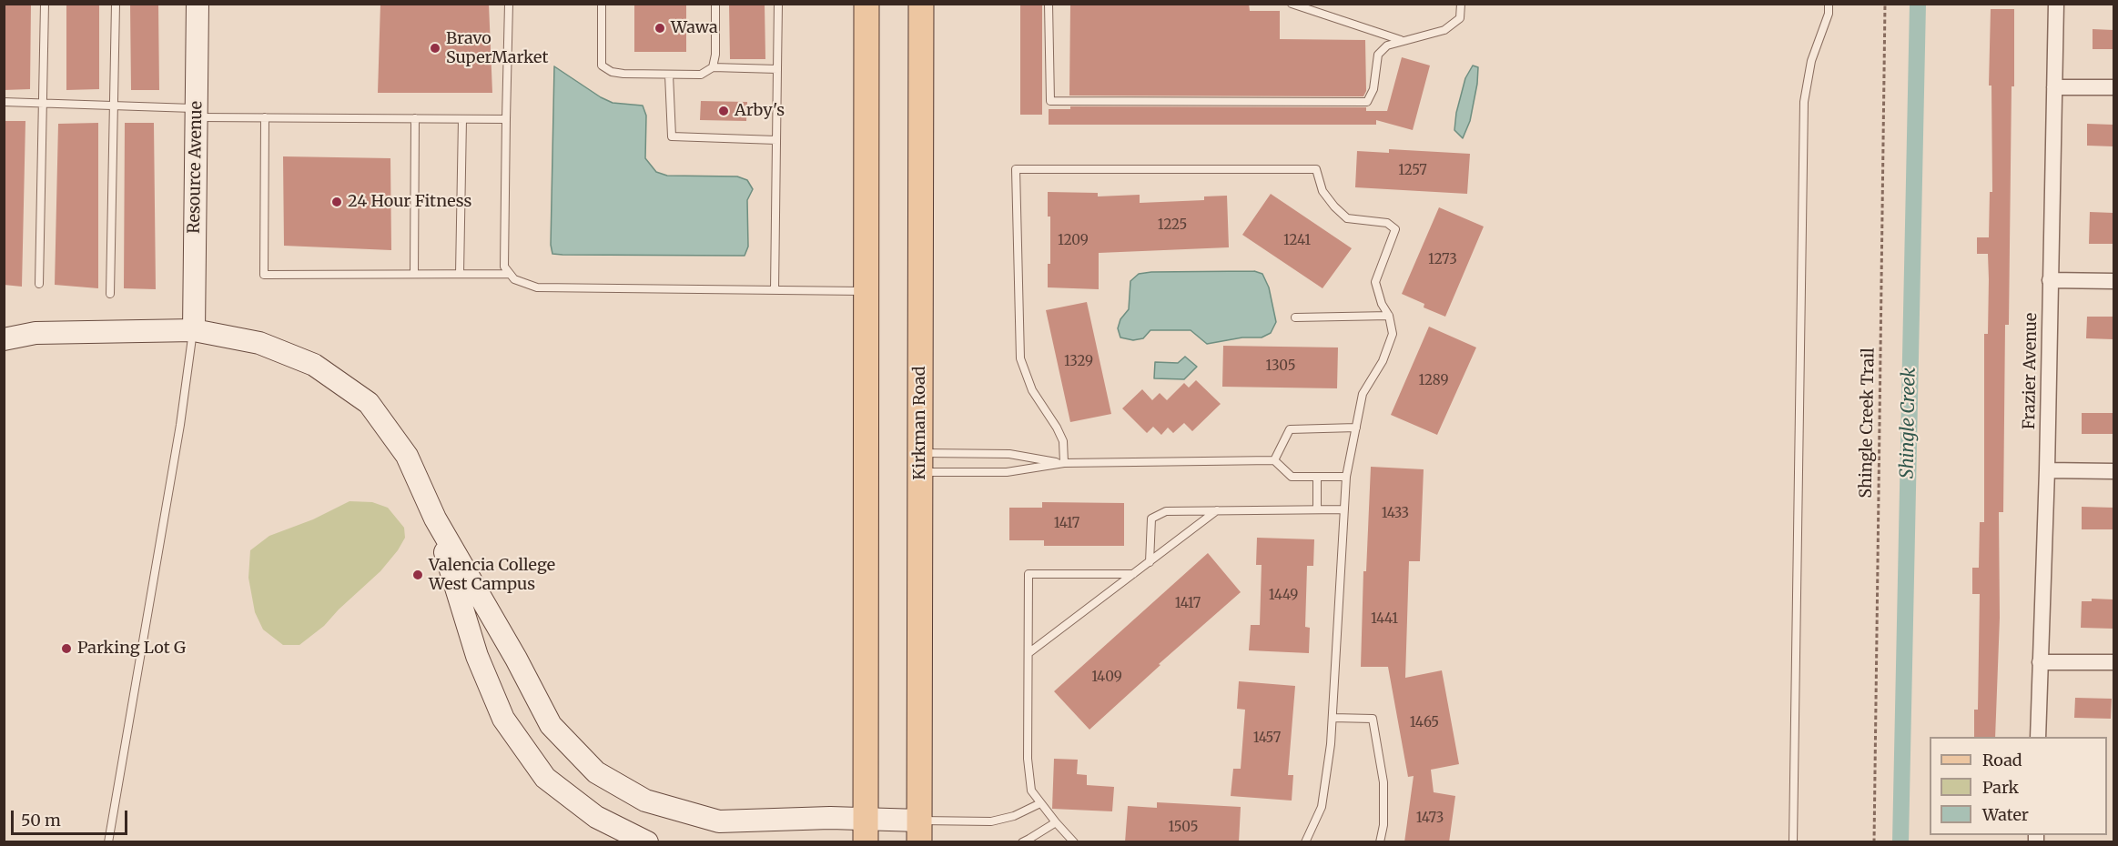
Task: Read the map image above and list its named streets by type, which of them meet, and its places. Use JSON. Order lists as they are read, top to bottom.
{
  "streets": {
    "main road": ["Kirkman Road"],
    "street": ["Resource Avenue", "Frazier Avenue"],
    "path": ["Shingle Creek Trail"]
  },
  "water": ["Shingle Creek"],
  "places": [
    "Wawa",
    "Bravo SuperMarket",
    "Arby's",
    "24 Hour Fitness",
    "Valencia College West Campus",
    "Parking Lot G"
  ],
  "house_numbers": [
    "1257",
    "1225",
    "1209",
    "1241",
    "1273",
    "1329",
    "1305",
    "1289",
    "1433",
    "1417",
    "1449",
    "1417",
    "1441",
    "1409",
    "1465",
    "1457",
    "1473",
    "1505"
  ],
  "legend": ["Road", "Park", "Water"],
  "scale_bar": "50 m"
}
